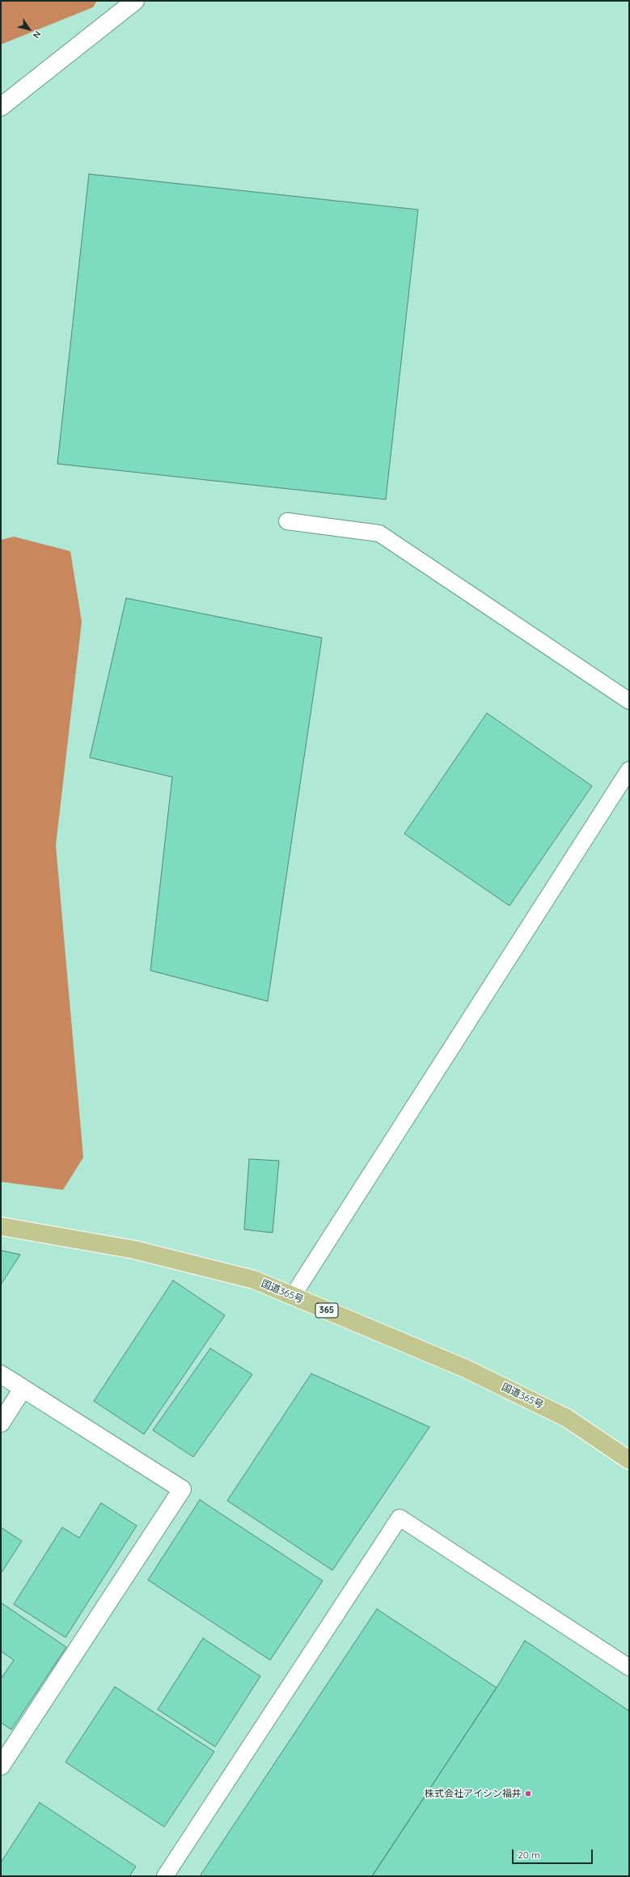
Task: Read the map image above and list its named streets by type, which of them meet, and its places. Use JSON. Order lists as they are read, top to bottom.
{
  "streets": {
    "highway": ["国道365号", "365"]
  },
  "places": ["株式会社アイシン福井"],
  "scale_bar": "20 m",
  "north": "bottom right"
}
